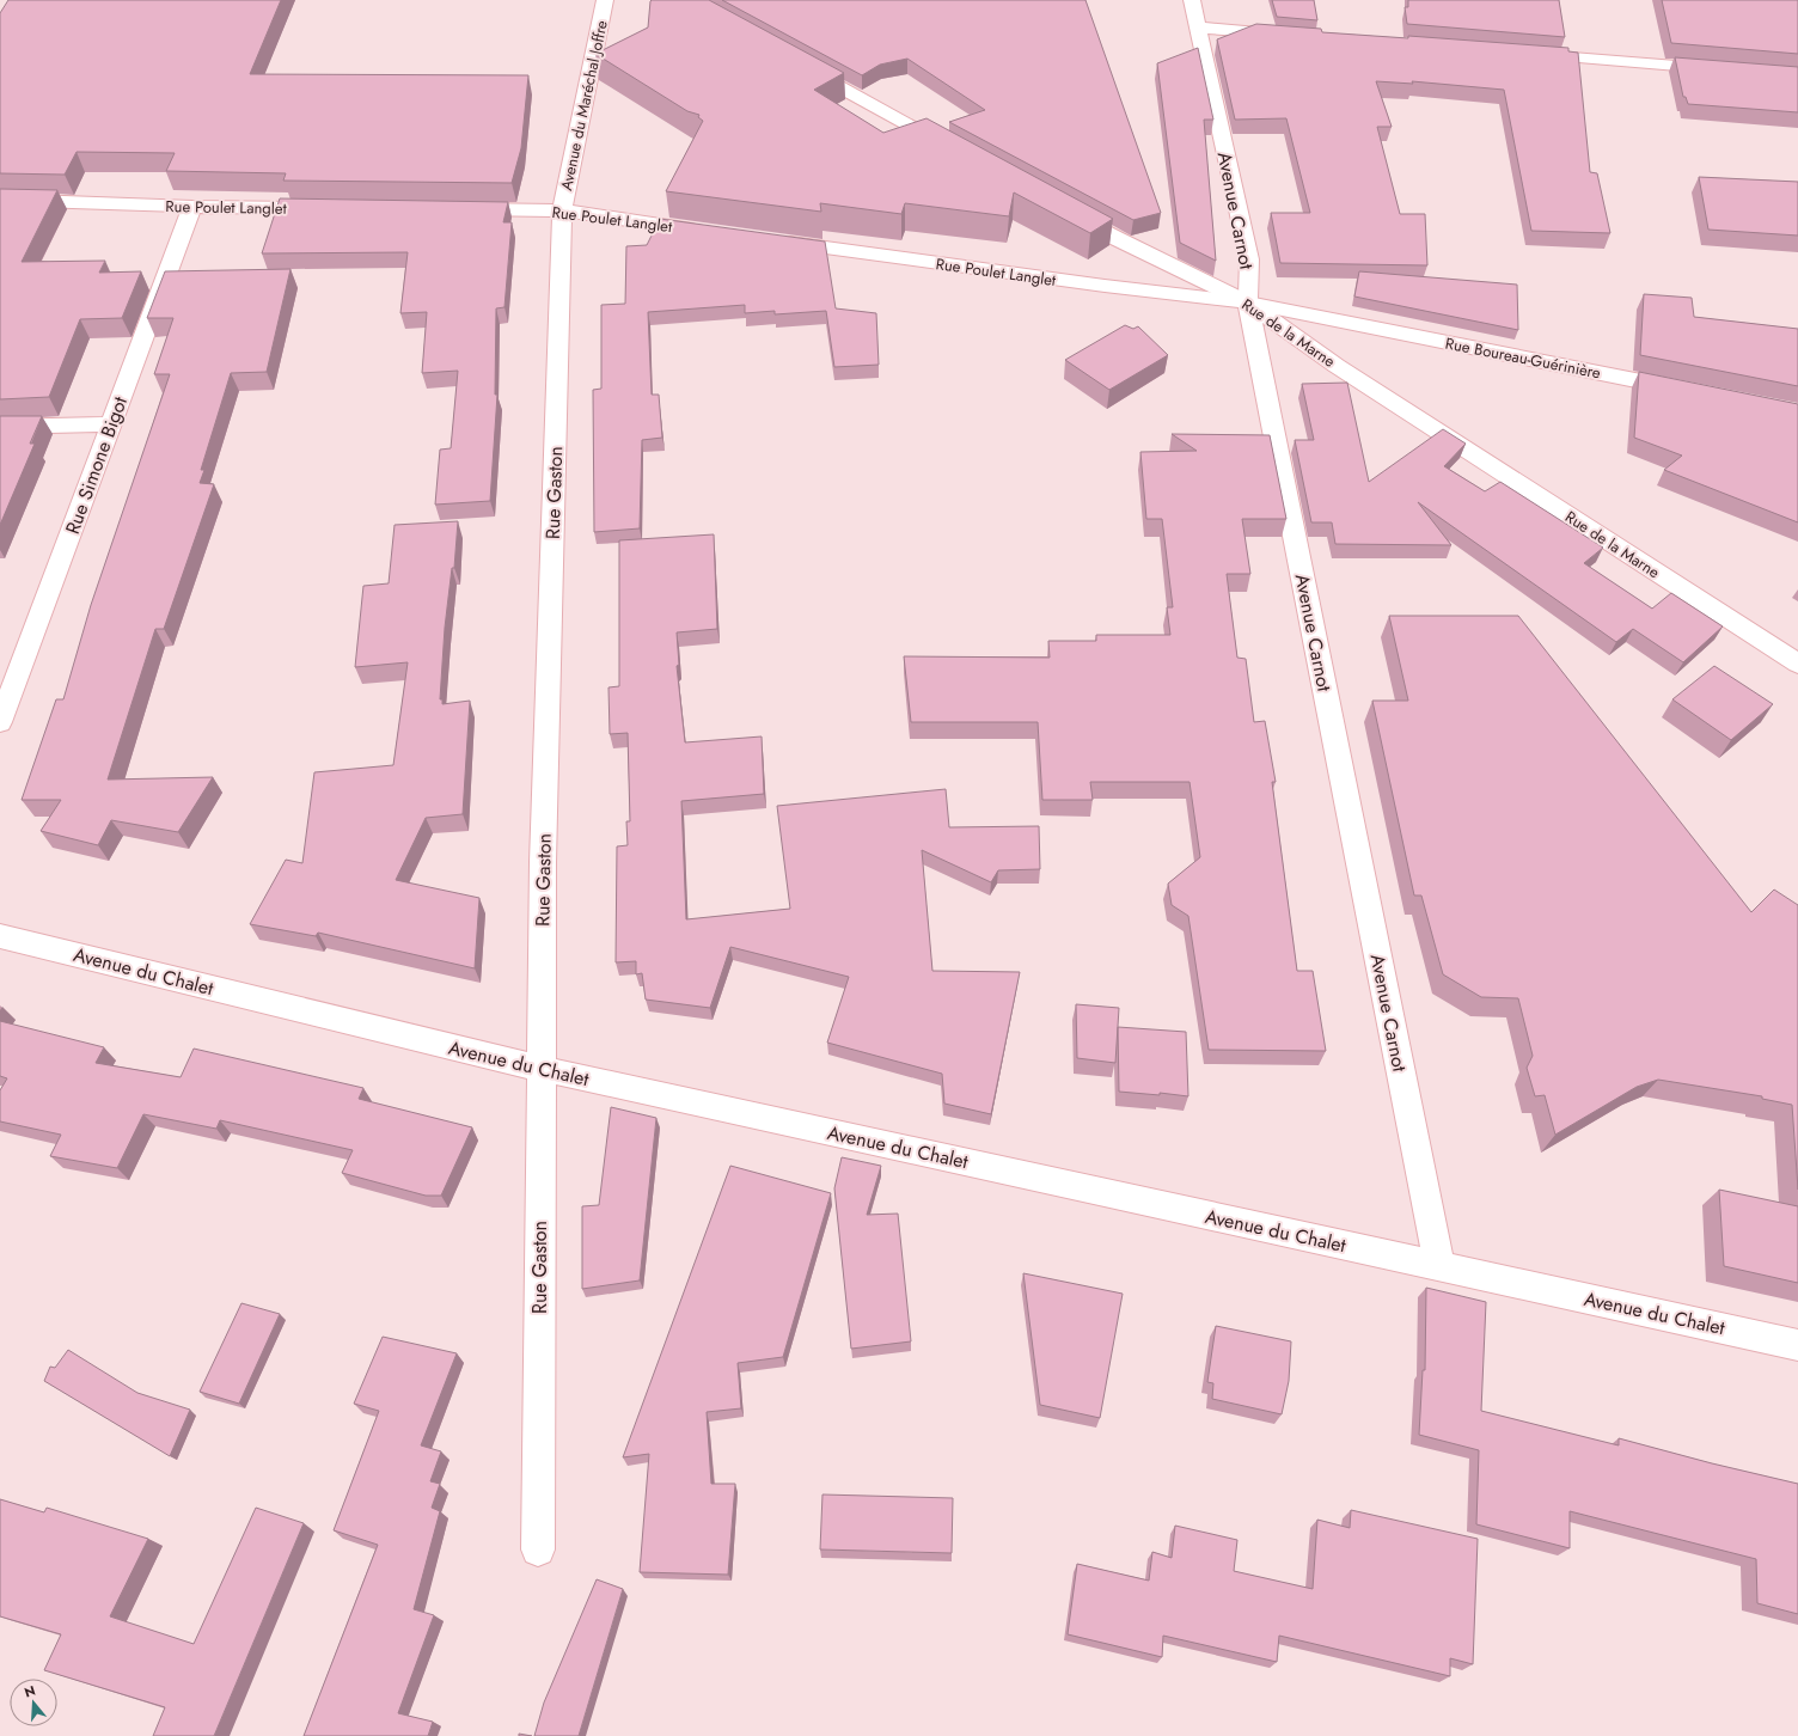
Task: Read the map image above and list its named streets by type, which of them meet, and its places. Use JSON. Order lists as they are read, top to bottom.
{
  "streets": {
    "street": [
      "Avenue du Maréchal Joffre",
      "Rue Poulet Langlet",
      "Avenue Carnot",
      "Rue de la Marne",
      "Rue Boureau-Guérinière",
      "Rue Simone Bigot",
      "Rue Gaston",
      "Avenue du Chalet"
    ]
  },
  "crossings": [
    ["Avenue du Maréchal Joffre", "Rue Poulet Langlet"],
    ["Avenue du Maréchal Joffre", "Rue Gaston"],
    ["Rue Poulet Langlet", "Avenue Carnot"],
    ["Rue Poulet Langlet", "Rue de la Marne"],
    ["Rue Poulet Langlet", "Rue Boureau-Guérinière"],
    ["Rue Poulet Langlet", "Rue Simone Bigot"],
    ["Rue Poulet Langlet", "Rue Gaston"],
    ["Avenue Carnot", "Rue de la Marne"],
    ["Avenue Carnot", "Rue Boureau-Guérinière"],
    ["Avenue Carnot", "Avenue du Chalet"],
    ["Rue de la Marne", "Rue Boureau-Guérinière"],
    ["Rue Gaston", "Avenue du Chalet"]
  ],
  "north": "top"
}
